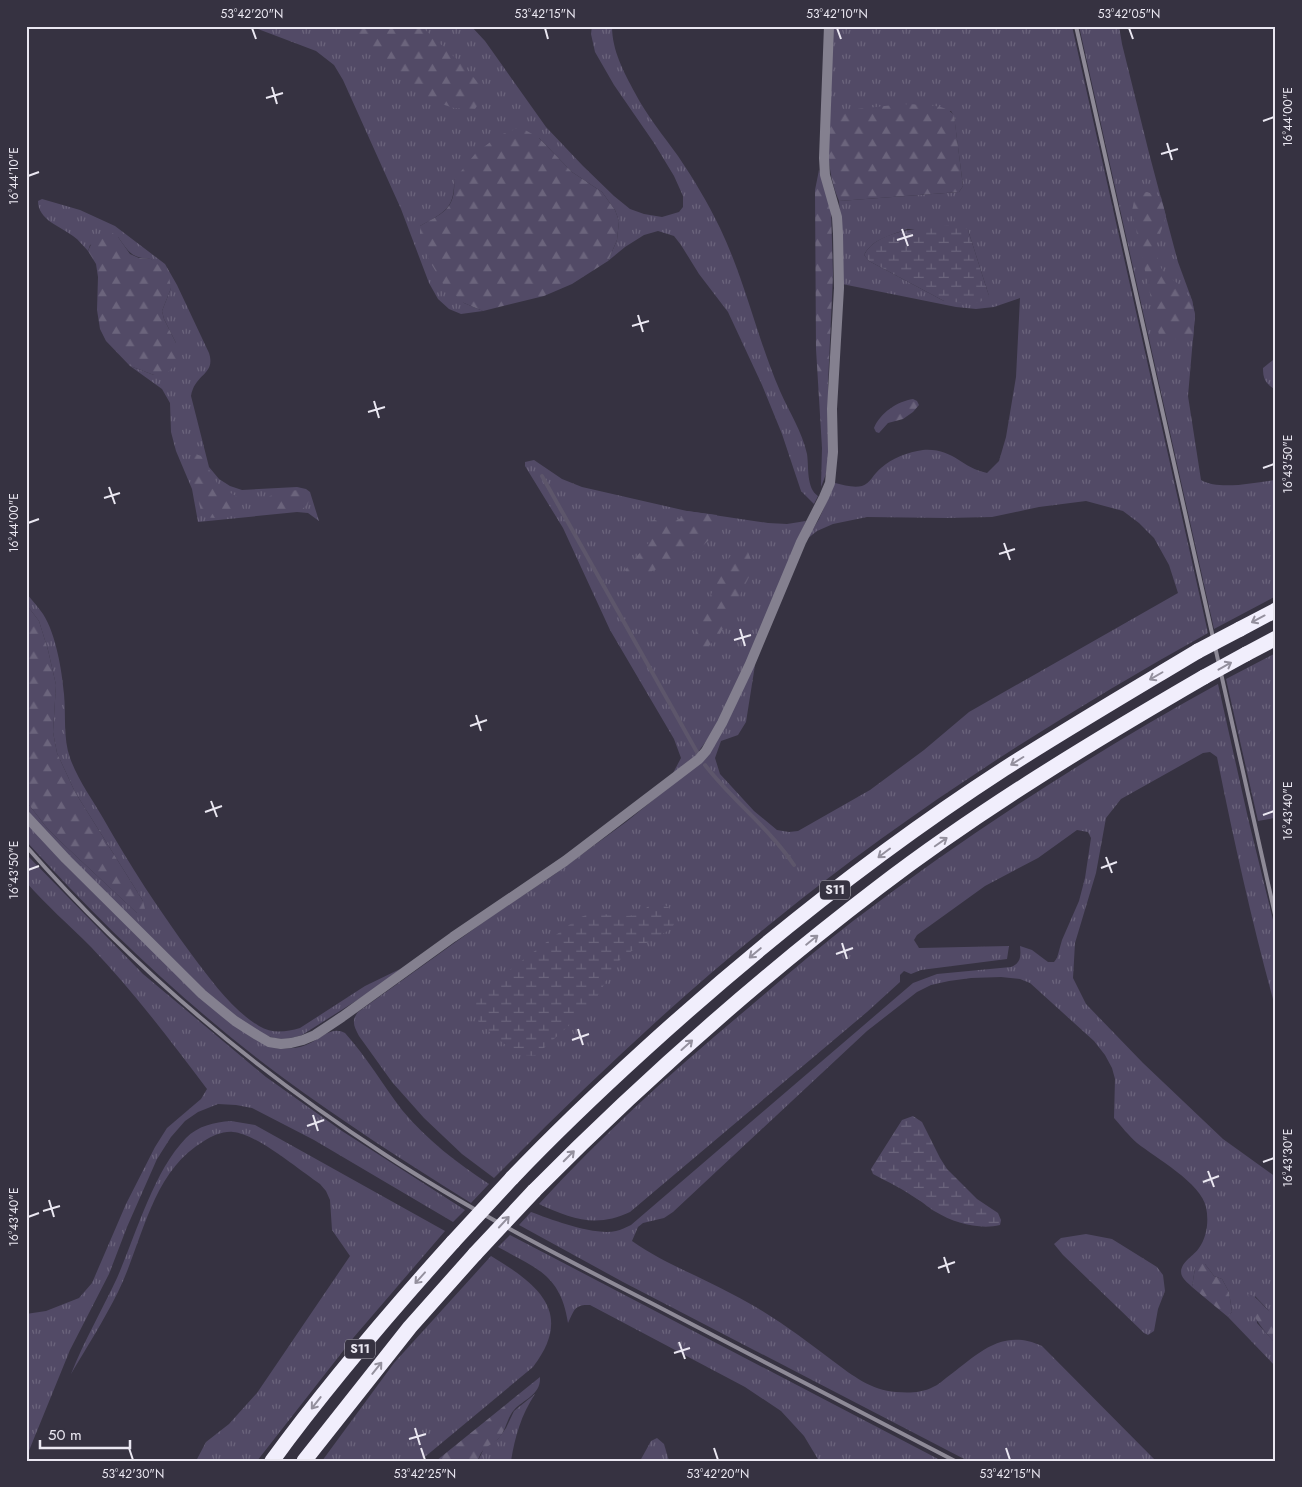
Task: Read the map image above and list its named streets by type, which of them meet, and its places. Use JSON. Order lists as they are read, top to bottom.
{
  "streets": {
    "highway": ["S11"]
  },
  "scale_bar": "50 m",
  "coordinates": [
    "53°42'20\"N",
    "53°42'15\"N",
    "53°42'10\"N",
    "53°42'05\"N",
    "16°44'00\"E",
    "16°44'10\"E",
    "16°43'50\"E",
    "16°43'40\"E",
    "16°43'30\"E",
    "53°42'30\"N",
    "53°42'25\"N"
  ]
}
